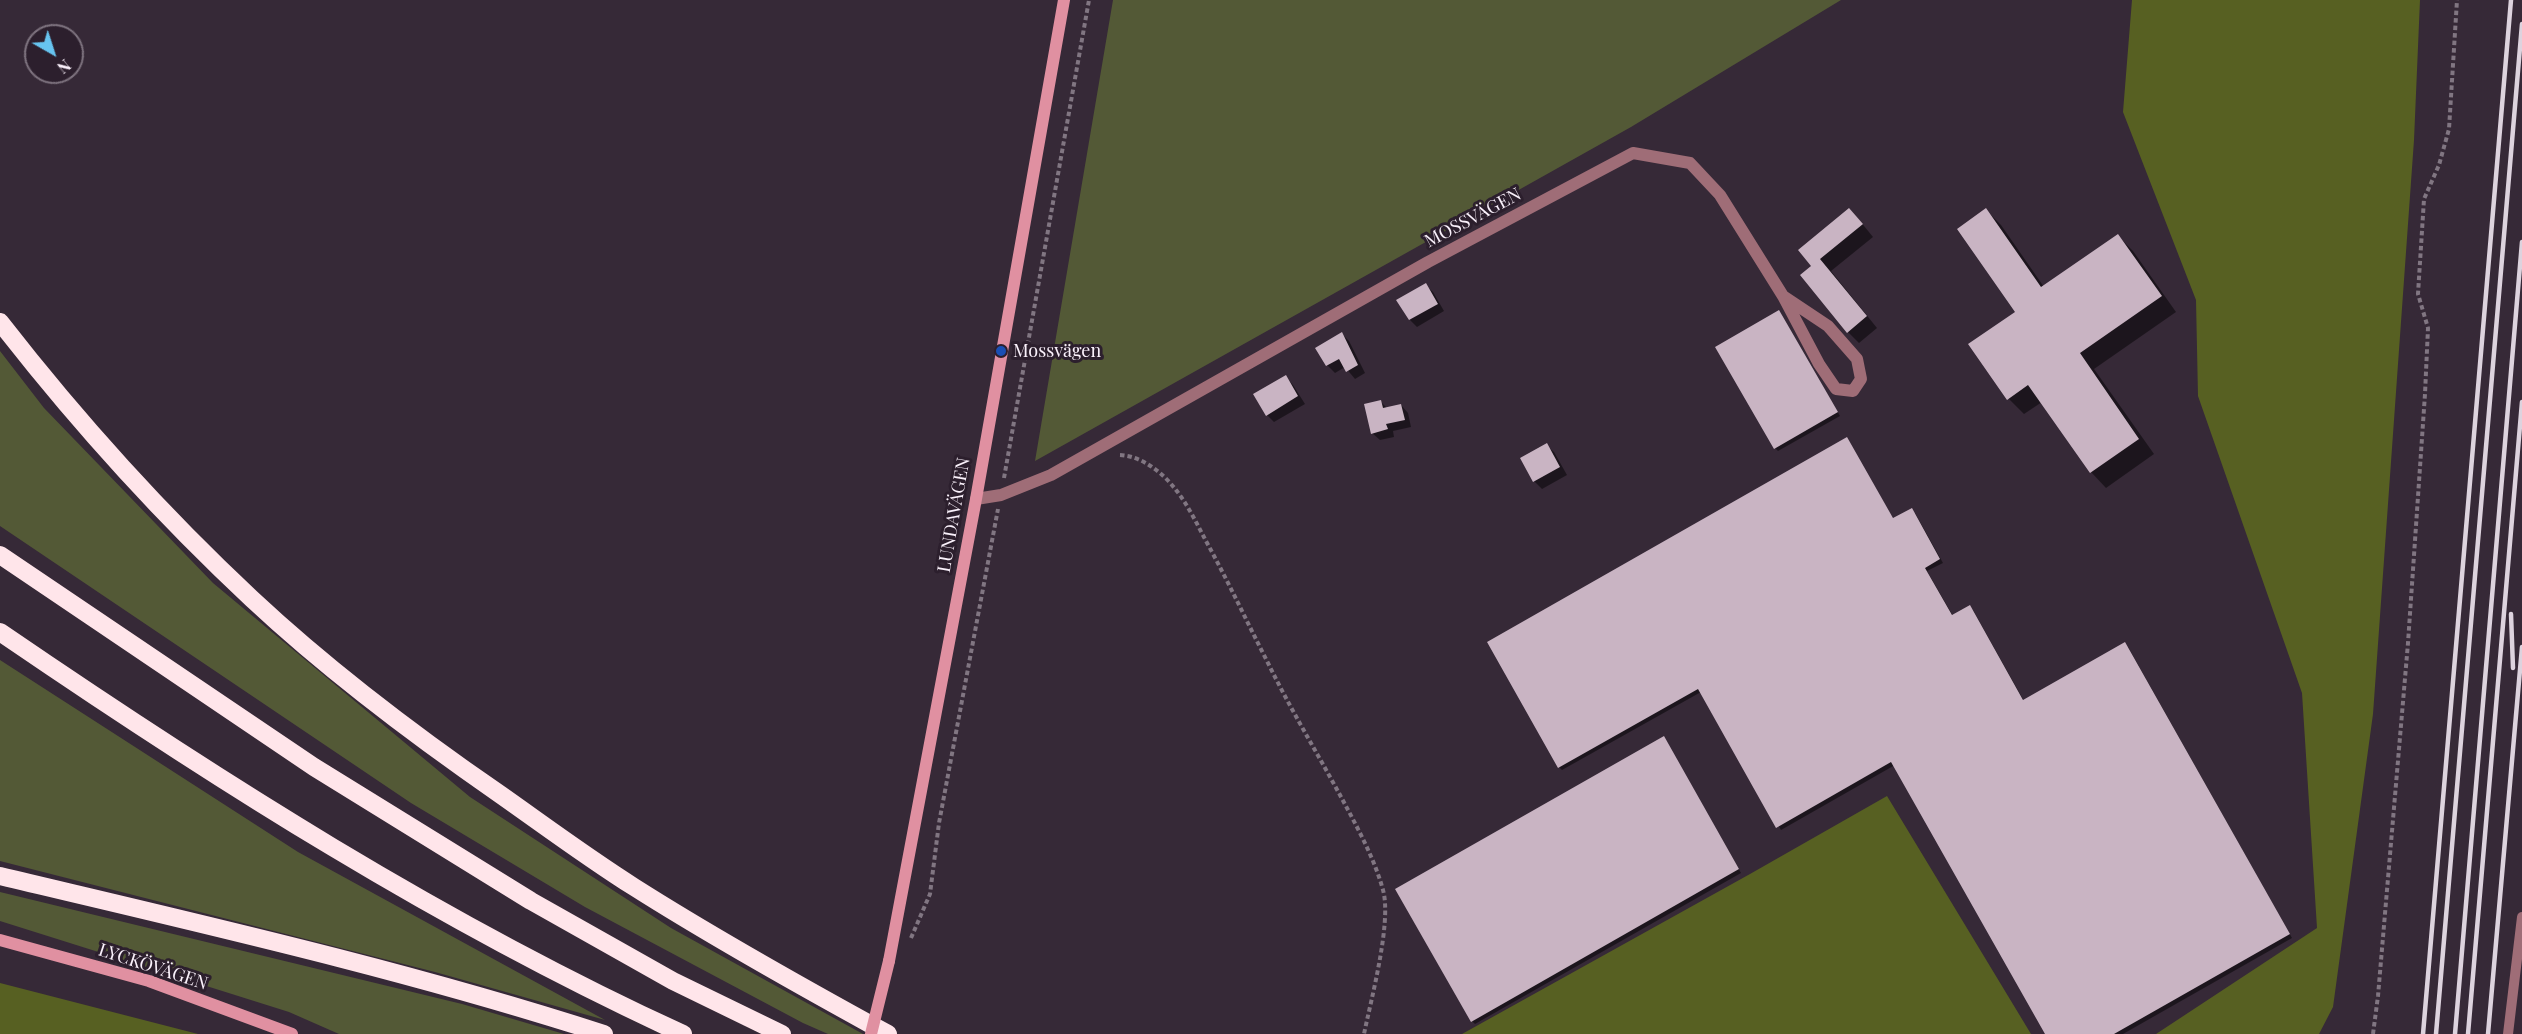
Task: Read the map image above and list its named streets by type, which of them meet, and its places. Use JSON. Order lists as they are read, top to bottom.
{
  "streets": {
    "main road": ["LUNDAVÄGEN", "LYCKÖVÄGEN"],
    "street": ["MOSSVÄGEN"]
  },
  "crossings": [
    ["MOSSVÄGEN", "LUNDAVÄGEN"]
  ],
  "places": ["Mossvägen"],
  "north": "bottom right"
}
